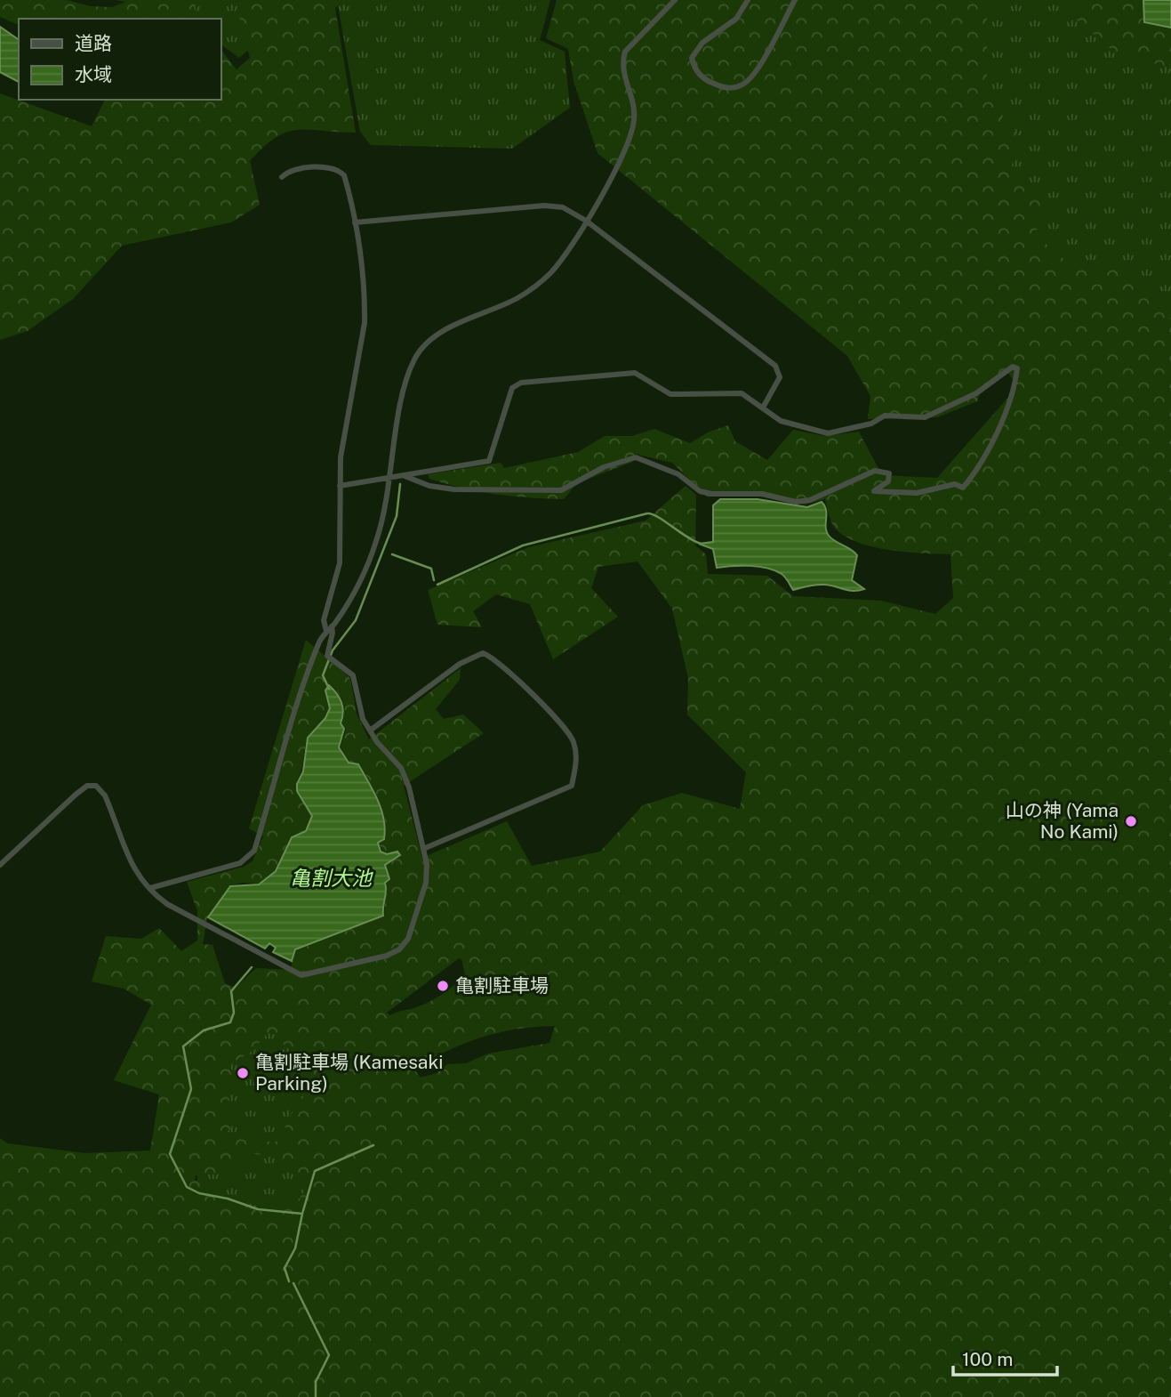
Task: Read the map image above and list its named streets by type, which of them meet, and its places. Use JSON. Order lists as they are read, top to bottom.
{
  "water": ["亀割大池"],
  "places": ["山の神 (Yama No Kami)", "亀割駐車場", "亀割駐車場 (Kamesaki Parking)"],
  "legend": ["道路", "水域"],
  "scale_bar": "100 m"
}
